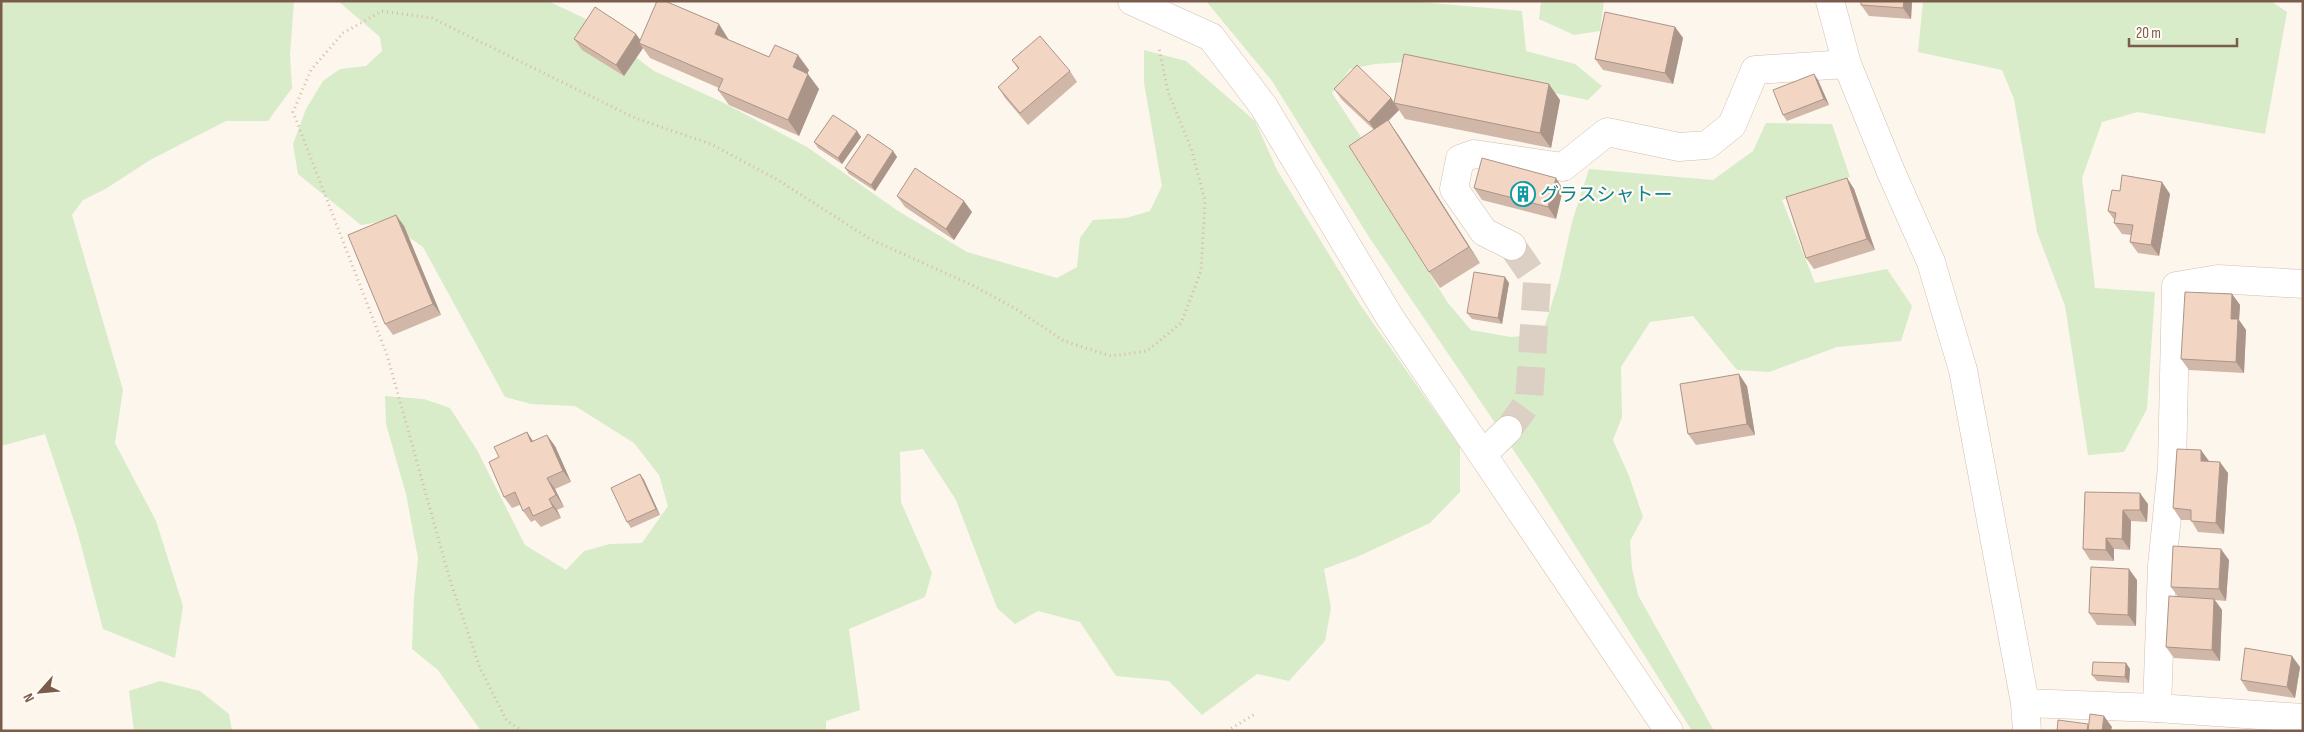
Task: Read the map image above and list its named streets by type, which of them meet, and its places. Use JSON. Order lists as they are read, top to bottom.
{
  "places": {
    "building": ["グラスシャトー"]
  },
  "scale_bar": "20 m",
  "north": "bottom left"
}
